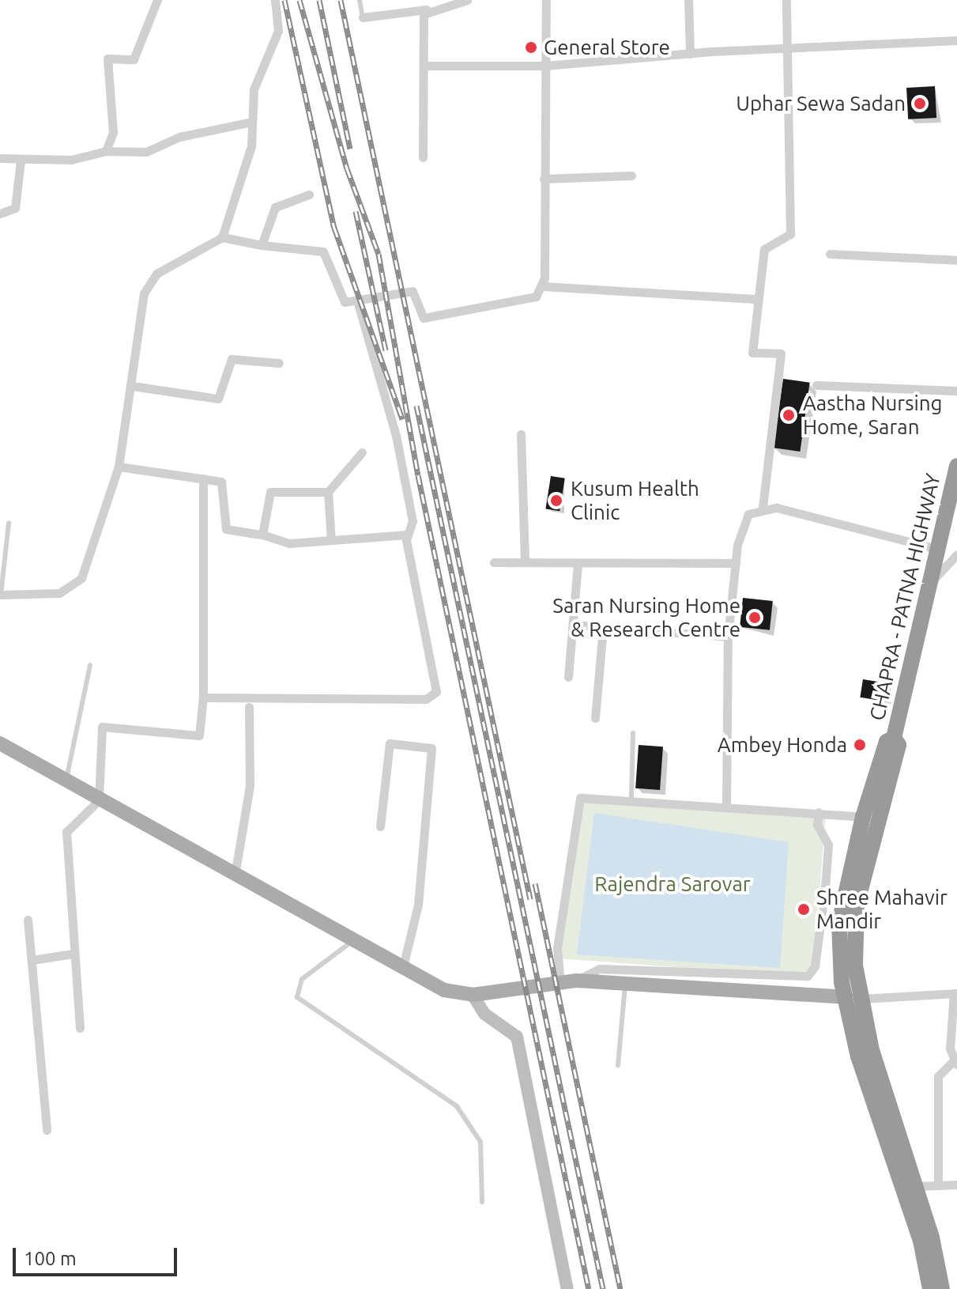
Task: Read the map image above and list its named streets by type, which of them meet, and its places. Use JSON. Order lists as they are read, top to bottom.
{
  "streets": {
    "highway": ["CHAPRA - PATNA HIGHWAY"]
  },
  "parks": ["Rajendra Sarovar"],
  "places": [
    "General Store",
    "Uphar Sewa Sadan",
    "Aastha Nursing Home, Saran",
    "Kusum Health Clinic",
    "Saran Nursing Home & Research Centre",
    "Ambey Honda",
    "Shree Mahavir Mandir"
  ],
  "scale_bar": "100 m"
}
